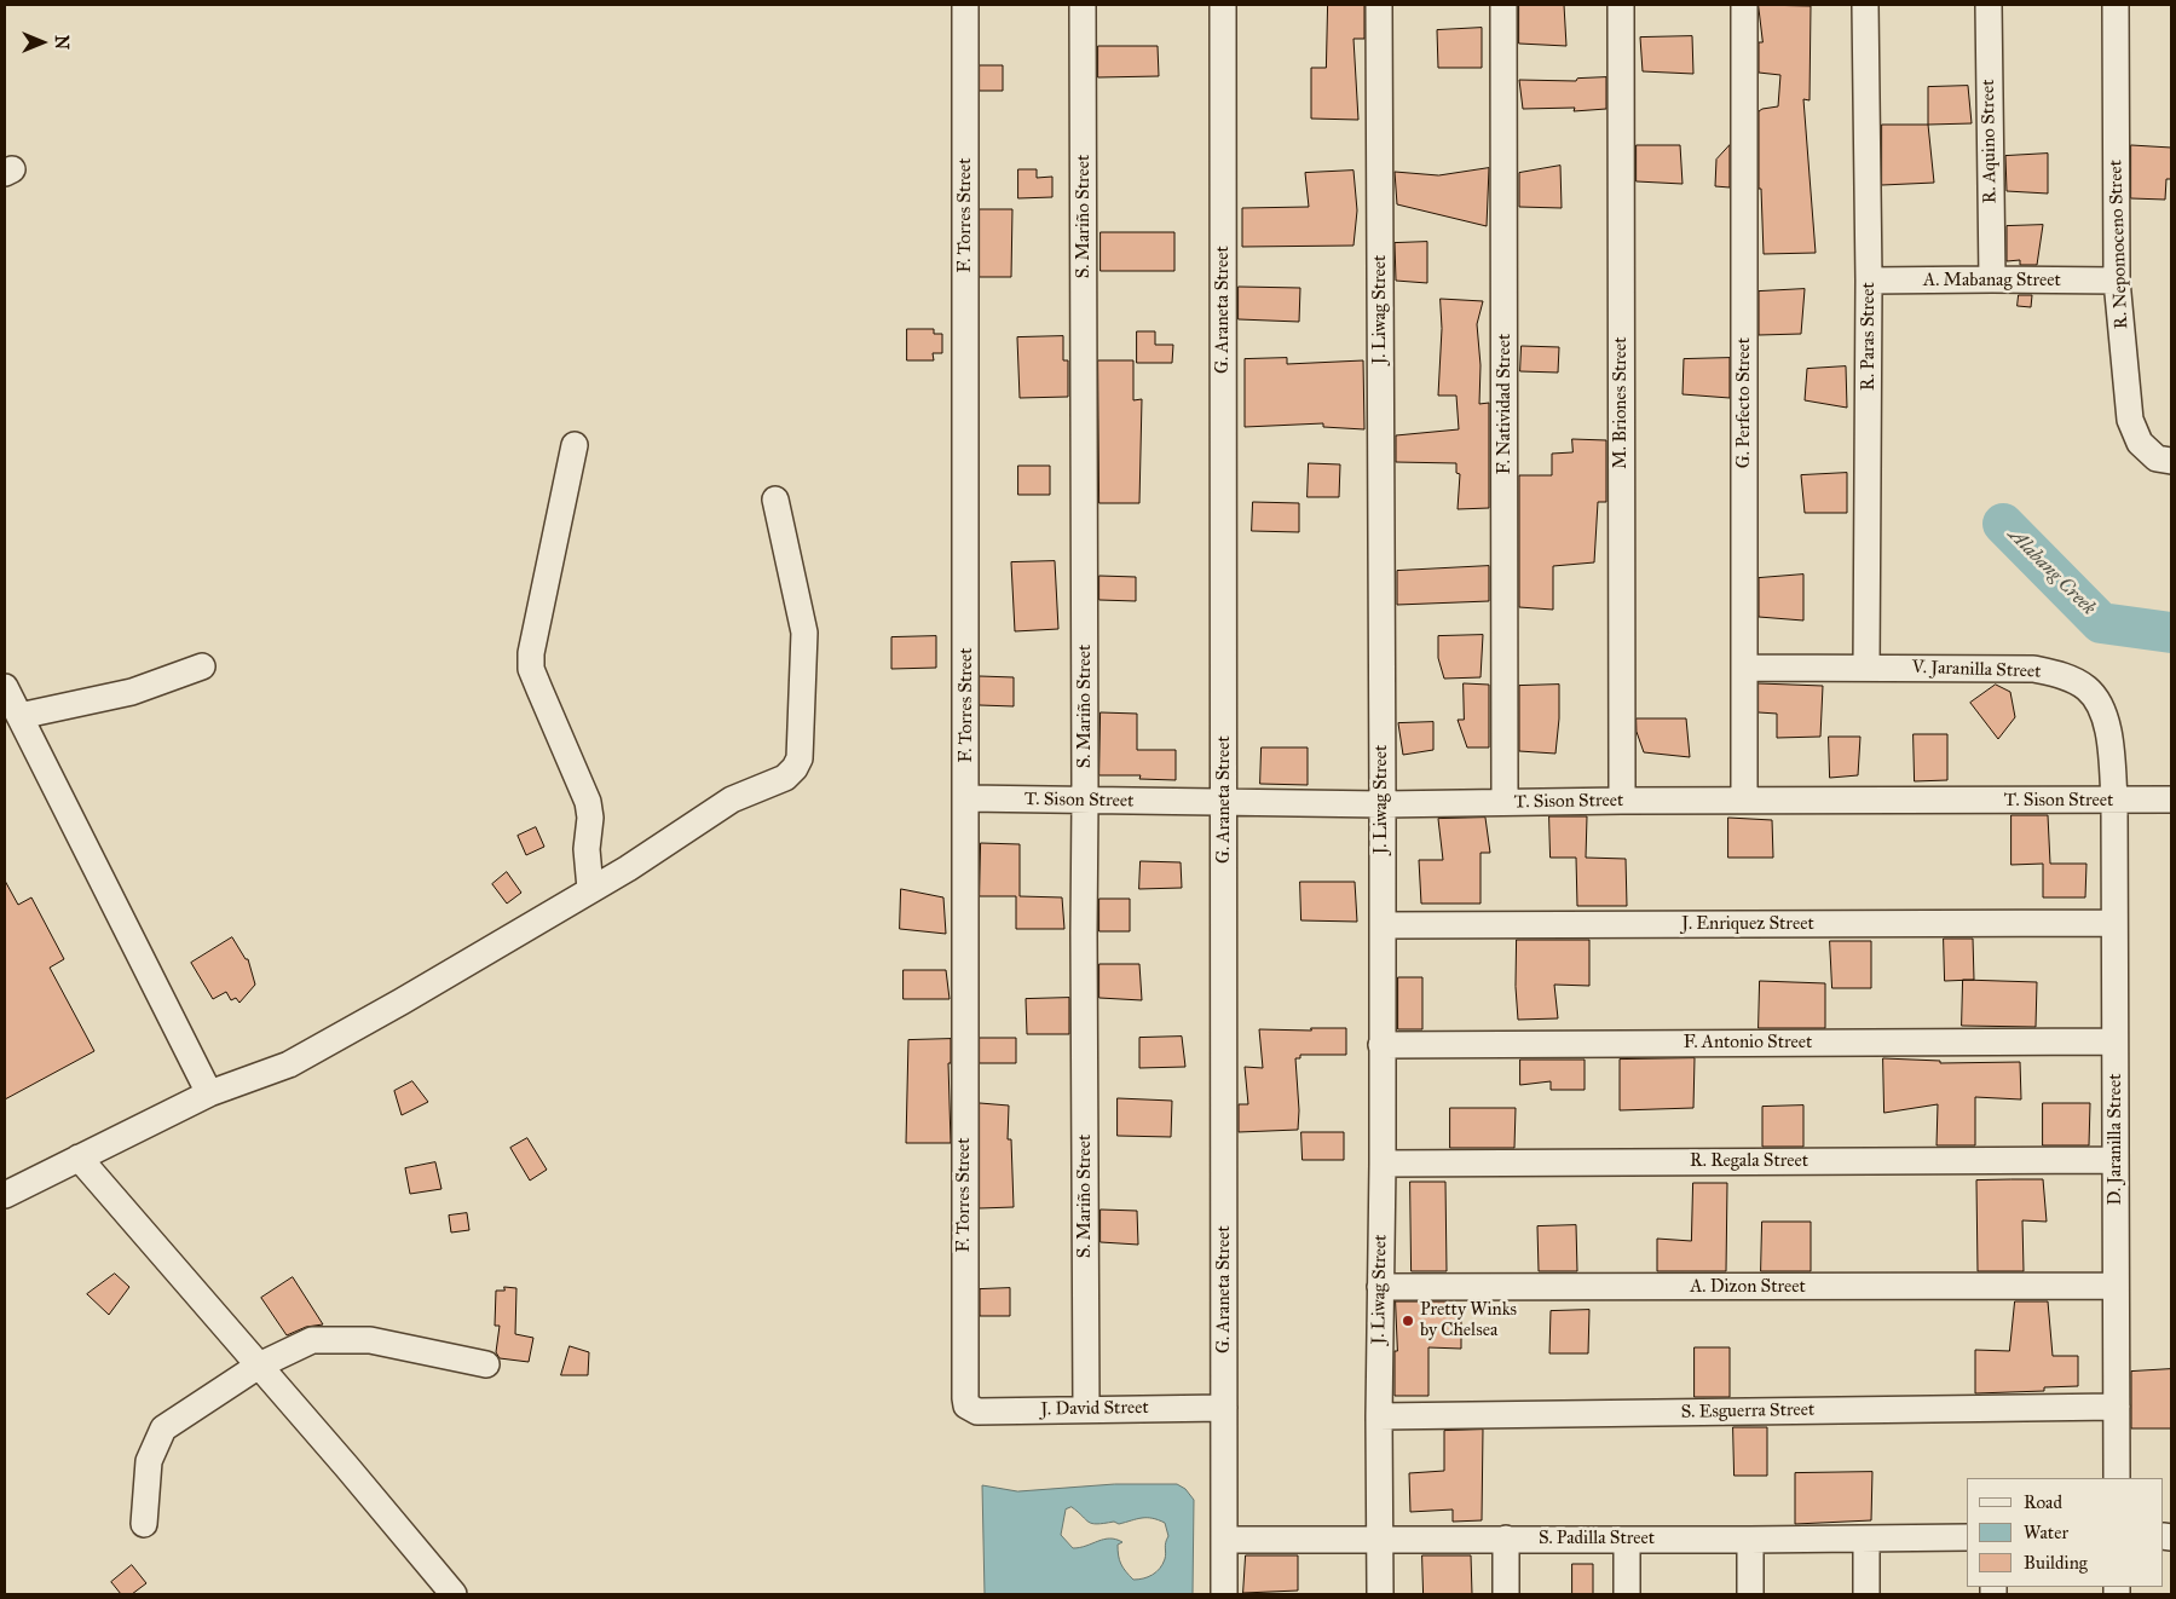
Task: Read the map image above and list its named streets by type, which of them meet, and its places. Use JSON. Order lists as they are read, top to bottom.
{
  "streets": {
    "street": [
      "R. Aquino Street",
      "F. Torres Street",
      "S. Mariño Street",
      "R. Nepomoceno Street",
      "A. Mabanag Street",
      "G. Araneta Street",
      "J. Liwag Street",
      "R. Paras Street",
      "M. Briones Street",
      "G. Perfecto Street",
      "F. Natividad Street",
      "V. Jaranilla Street",
      "T. Sison Street",
      "J. Enriquez Street",
      "F. Antonio Street",
      "D. Jaranilla Street",
      "R. Regala Street",
      "A. Dizon Street",
      "J. David Street",
      "S. Esguerra Street",
      "S. Padilla Street"
    ]
  },
  "crossings": [
    ["R. Aquino Street", "A. Mabanag Street"],
    ["F. Torres Street", "T. Sison Street"],
    ["F. Torres Street", "J. David Street"],
    ["S. Mariño Street", "T. Sison Street"],
    ["S. Mariño Street", "J. David Street"],
    ["R. Nepomoceno Street", "A. Mabanag Street"],
    ["A. Mabanag Street", "R. Paras Street"],
    ["G. Araneta Street", "T. Sison Street"],
    ["G. Araneta Street", "J. David Street"],
    ["G. Araneta Street", "S. Padilla Street"],
    ["J. Liwag Street", "T. Sison Street"],
    ["J. Liwag Street", "J. Enriquez Street"],
    ["J. Liwag Street", "F. Antonio Street"],
    ["J. Liwag Street", "R. Regala Street"],
    ["J. Liwag Street", "A. Dizon Street"],
    ["J. Liwag Street", "S. Esguerra Street"],
    ["J. Liwag Street", "S. Padilla Street"],
    ["R. Paras Street", "V. Jaranilla Street"],
    ["M. Briones Street", "T. Sison Street"],
    ["G. Perfecto Street", "V. Jaranilla Street"],
    ["G. Perfecto Street", "T. Sison Street"],
    ["F. Natividad Street", "T. Sison Street"],
    ["V. Jaranilla Street", "T. Sison Street"],
    ["V. Jaranilla Street", "D. Jaranilla Street"],
    ["T. Sison Street", "D. Jaranilla Street"],
    ["J. Enriquez Street", "D. Jaranilla Street"],
    ["F. Antonio Street", "D. Jaranilla Street"],
    ["D. Jaranilla Street", "R. Regala Street"],
    ["D. Jaranilla Street", "A. Dizon Street"],
    ["D. Jaranilla Street", "S. Esguerra Street"]
  ],
  "water": ["Alabang Creek"],
  "places": ["Pretty Winks by Chelsea"],
  "legend": ["Road", "Water", "Building"],
  "north": "right"
}
